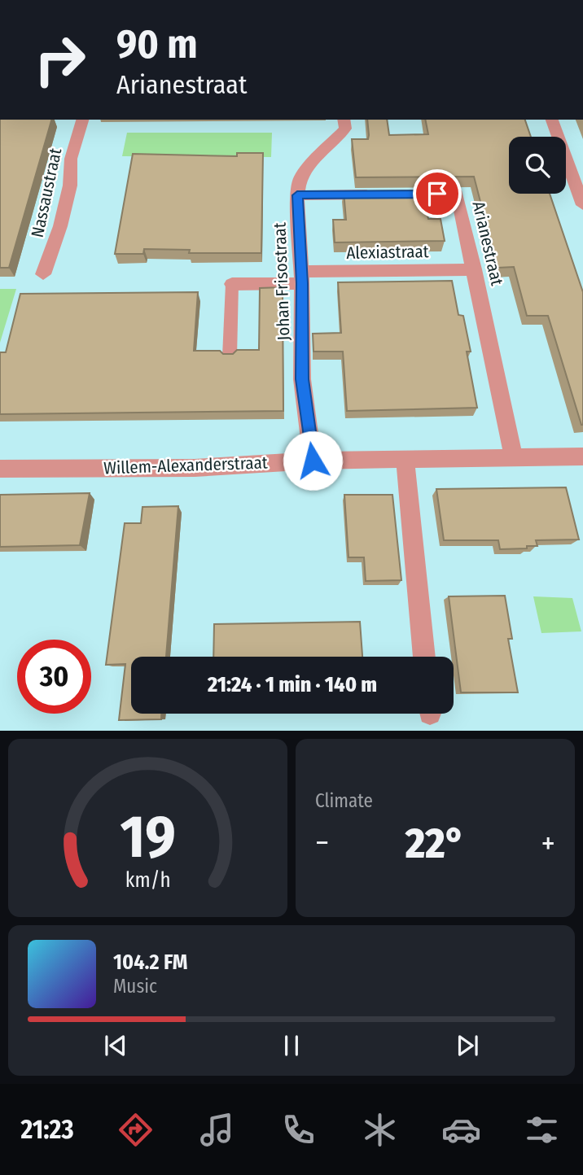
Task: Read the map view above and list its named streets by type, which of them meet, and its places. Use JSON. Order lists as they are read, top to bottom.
{
  "streets": {
    "street": [
      "Nassaustraat",
      "Arianestraat",
      "Alexiastraat",
      "Johan Frisostraat",
      "Willem-Alexanderstraat"
    ]
  },
  "crossings": [
    ["Arianestraat", "Alexiastraat"],
    ["Arianestraat", "Johan Frisostraat"],
    ["Arianestraat", "Willem-Alexanderstraat"],
    ["Alexiastraat", "Johan Frisostraat"],
    ["Johan Frisostraat", "Willem-Alexanderstraat"]
  ],
  "page": {
    "turn": ["90 m", "Arianestraat"],
    "limit": "30",
    "trip": "21:24 · 1 min · 140 m",
    "tile": "Climate",
    "heat": ["−", "22°", "+"],
    "song": ["104.2 FM", "Music"],
    "tabs": "21:23",
    "gauge": ["19", "km/h"]
  }
}
